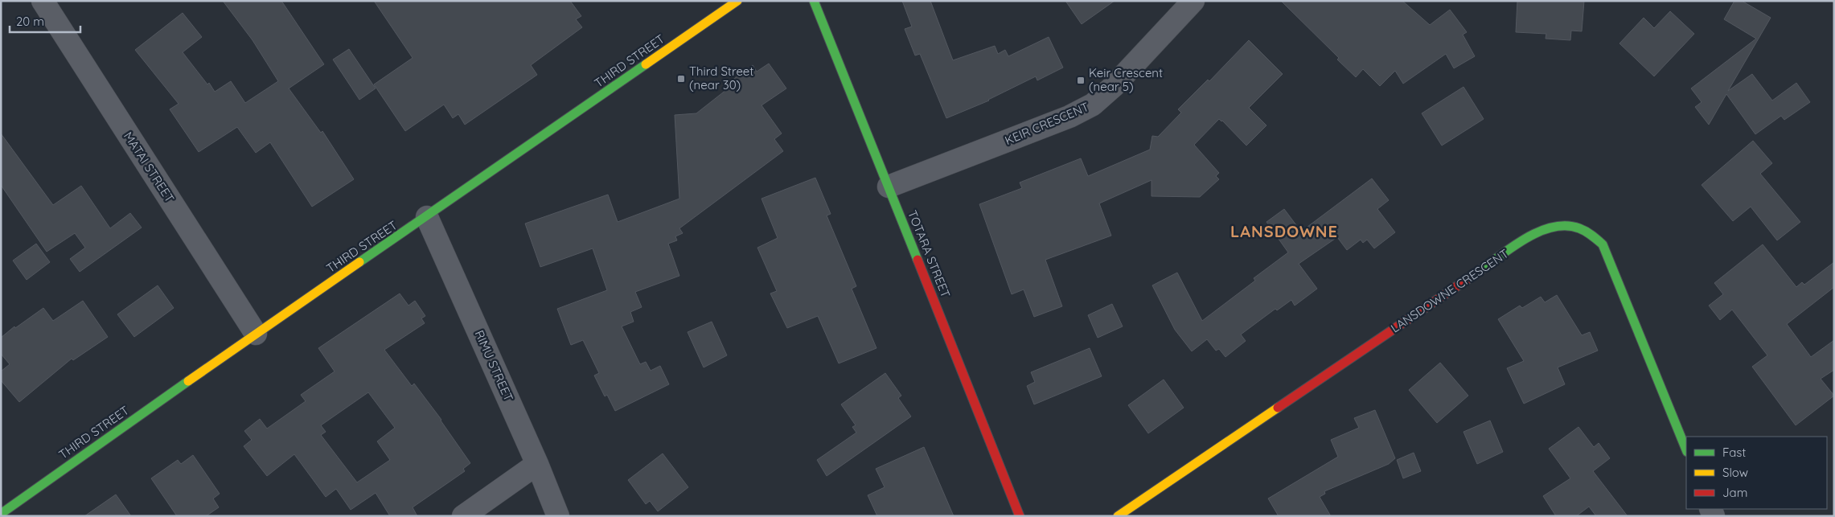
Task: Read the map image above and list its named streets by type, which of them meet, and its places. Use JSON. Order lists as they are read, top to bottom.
{
  "streets": {
    "street": [
      "THIRD STREET",
      "KEIR CRESCENT",
      "MATAI STREET",
      "TOTARA STREET",
      "LANSDOWNE CRESCENT",
      "RIMU STREET"
    ]
  },
  "crossings": [
    ["THIRD STREET", "MATAI STREET"],
    ["THIRD STREET", "RIMU STREET"],
    ["KEIR CRESCENT", "TOTARA STREET"]
  ],
  "districts": ["LANSDOWNE"],
  "places": {
    "transit": ["Third Street (near 30)", "Keir Crescent (near 5)"]
  },
  "legend": ["Fast", "Slow", "Jam"],
  "scale_bar": "20 m"
}
